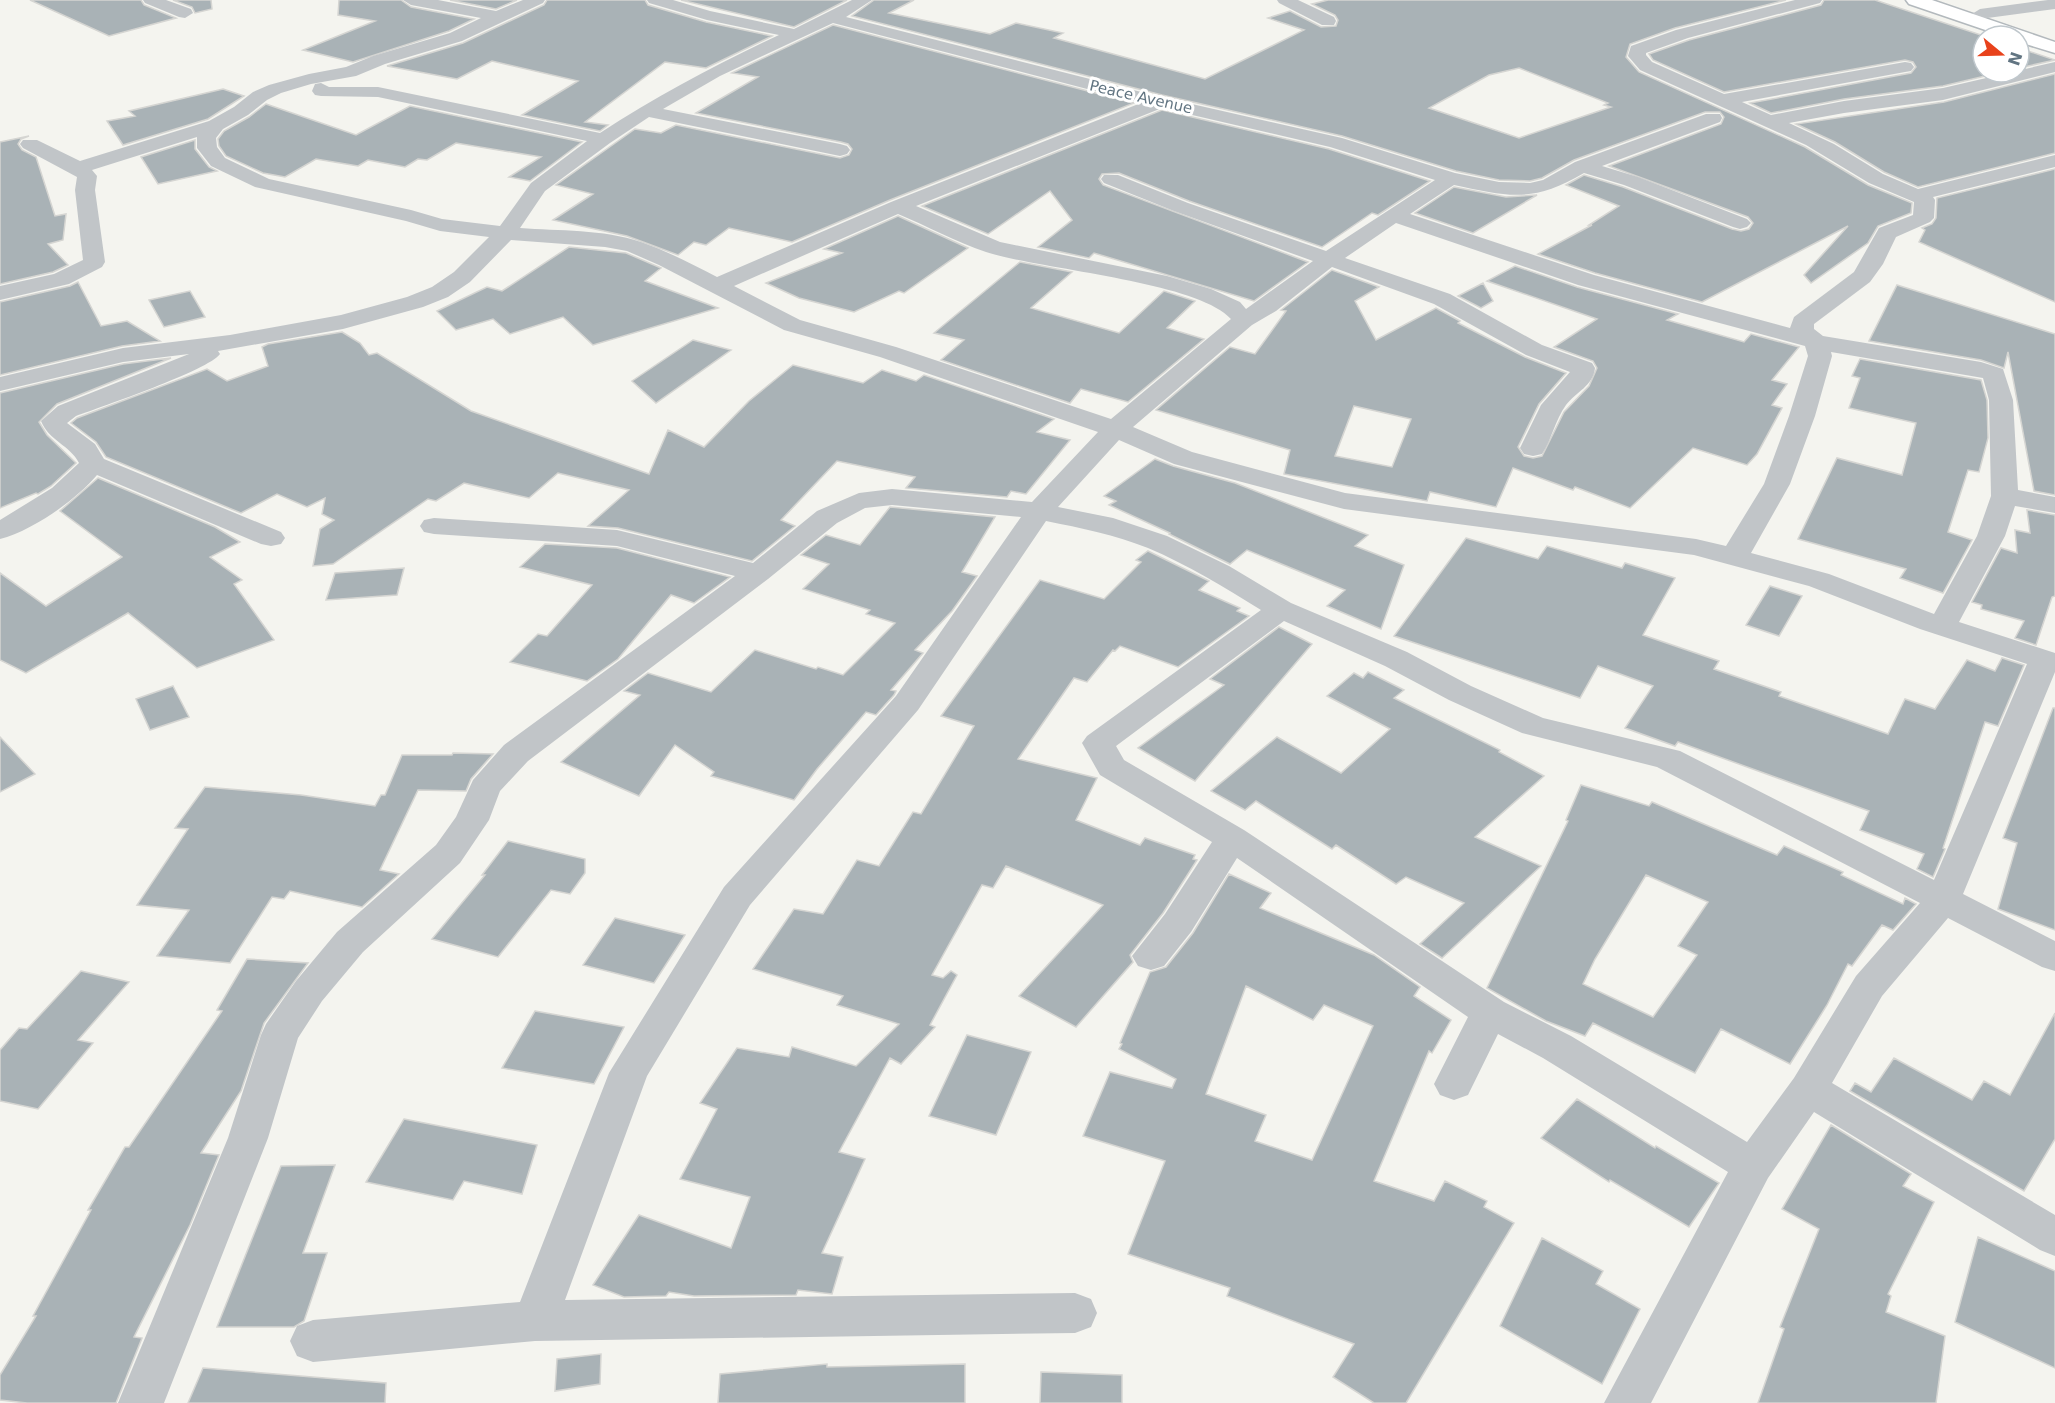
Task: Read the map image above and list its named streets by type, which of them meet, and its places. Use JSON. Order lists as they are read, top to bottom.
{
  "streets": {
    "street": ["Peace Avenue"]
  },
  "north": "right"
}
